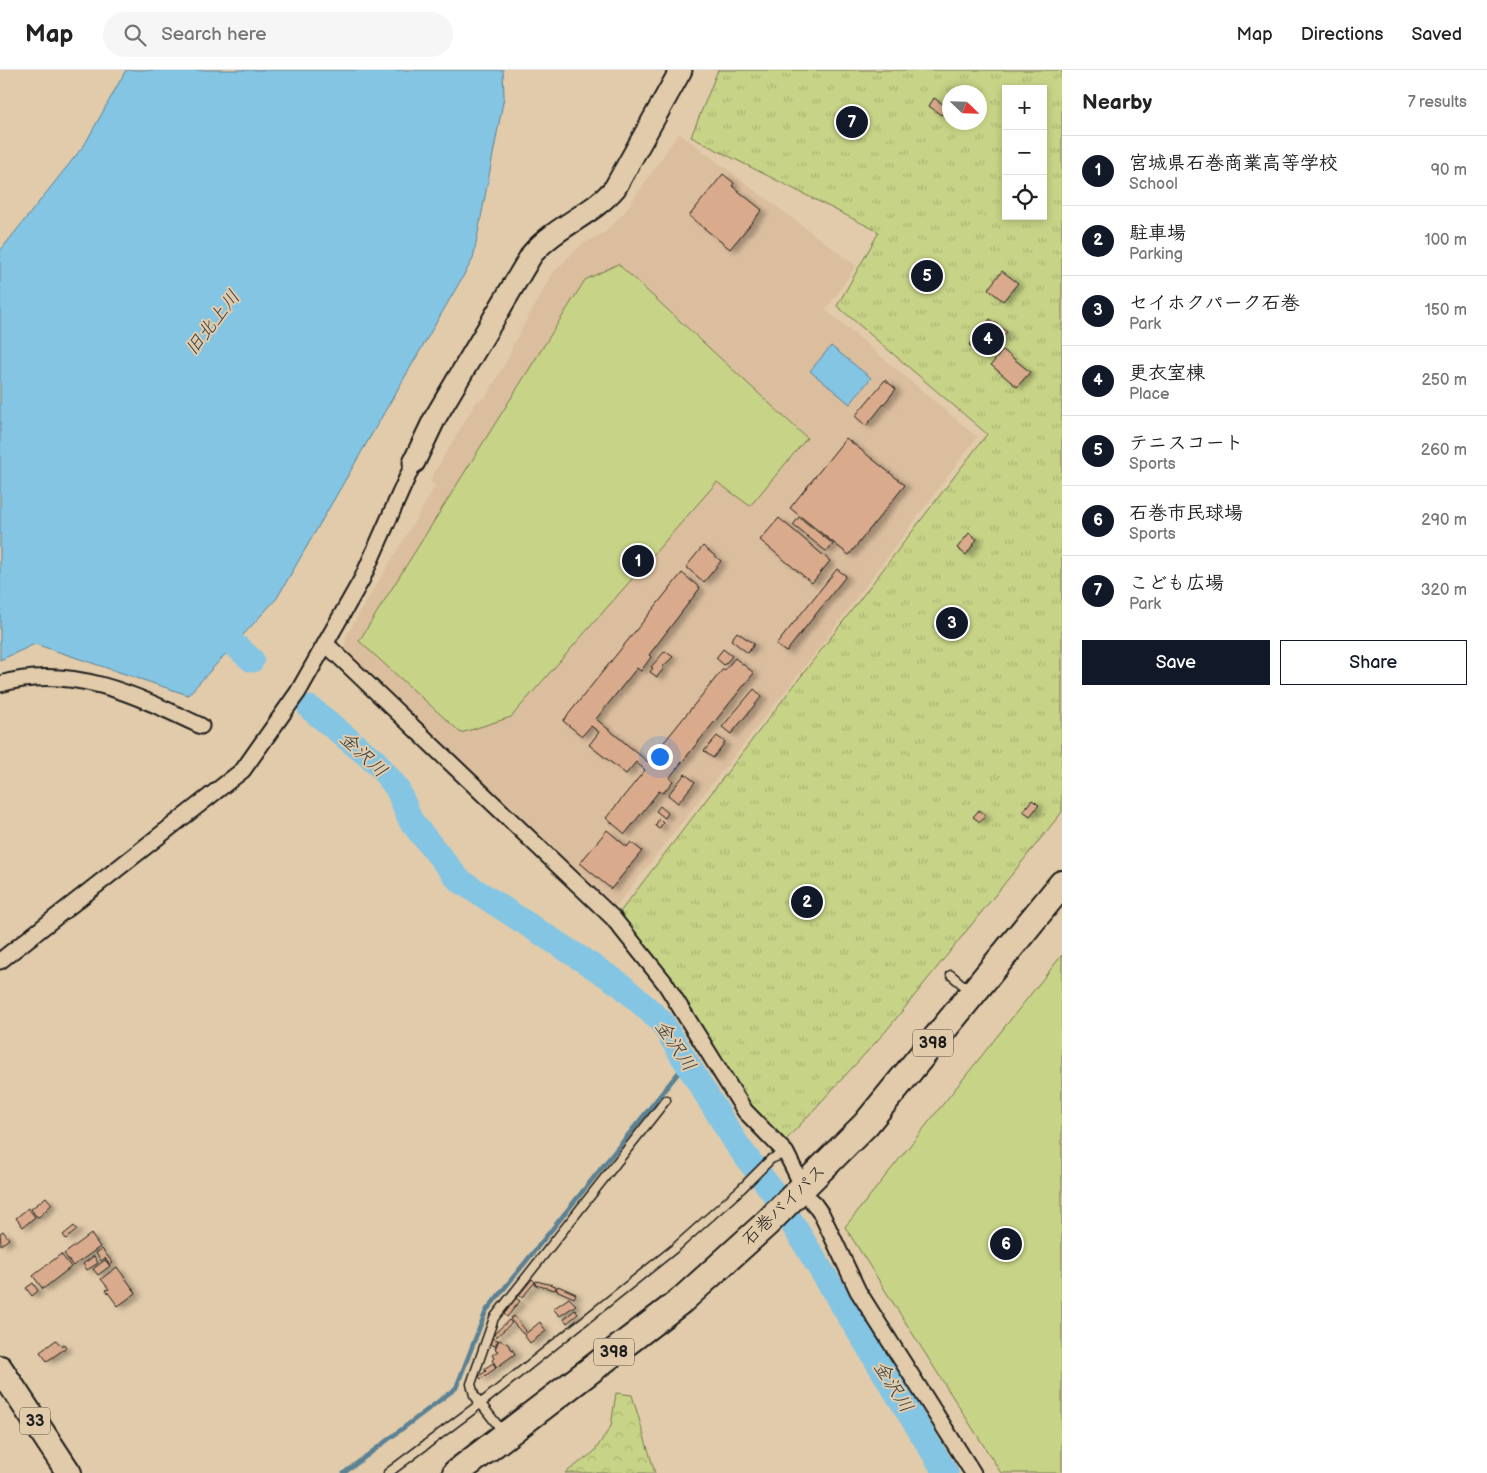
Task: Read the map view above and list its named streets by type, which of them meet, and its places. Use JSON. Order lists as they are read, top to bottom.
{
  "streets": {
    "highway": ["398", "石巻バイパス"],
    "main road": ["33"]
  },
  "water": ["旧北上川", "金沢川"],
  "north": "bottom right",
  "page": {
    "header": "Map",
    "search": "Search here",
    "nav": ["Map", "Directions", "Saved"],
    "heading": ["Nearby", "7 results"],
    "map_buttons": ["+", "−"],
    "pins": [
      "7",
      "5",
      "4",
      "1",
      "3",
      "2",
      "6"
    ],
    "list": [
      {
        "mark": "1",
        "name": "宮城県石巻商業高等学校",
        "note": "School",
        "value": "90 m"
      },
      {
        "mark": "2",
        "name": "駐車場",
        "note": "Parking",
        "value": "100 m"
      },
      {
        "mark": "3",
        "name": "セイホクパーク石巻",
        "note": "Park",
        "value": "150 m"
      },
      {
        "mark": "4",
        "name": "更衣室棟",
        "note": "Place",
        "value": "250 m"
      },
      {
        "mark": "5",
        "name": "テニスコート",
        "note": "Sports",
        "value": "260 m"
      },
      {
        "mark": "6",
        "name": "石巻市民球場",
        "note": "Sports",
        "value": "290 m"
      },
      {
        "mark": "7",
        "name": "こども広場",
        "note": "Park",
        "value": "320 m"
      }
    ],
    "buttons": ["Save", "Share"]
  }
}
